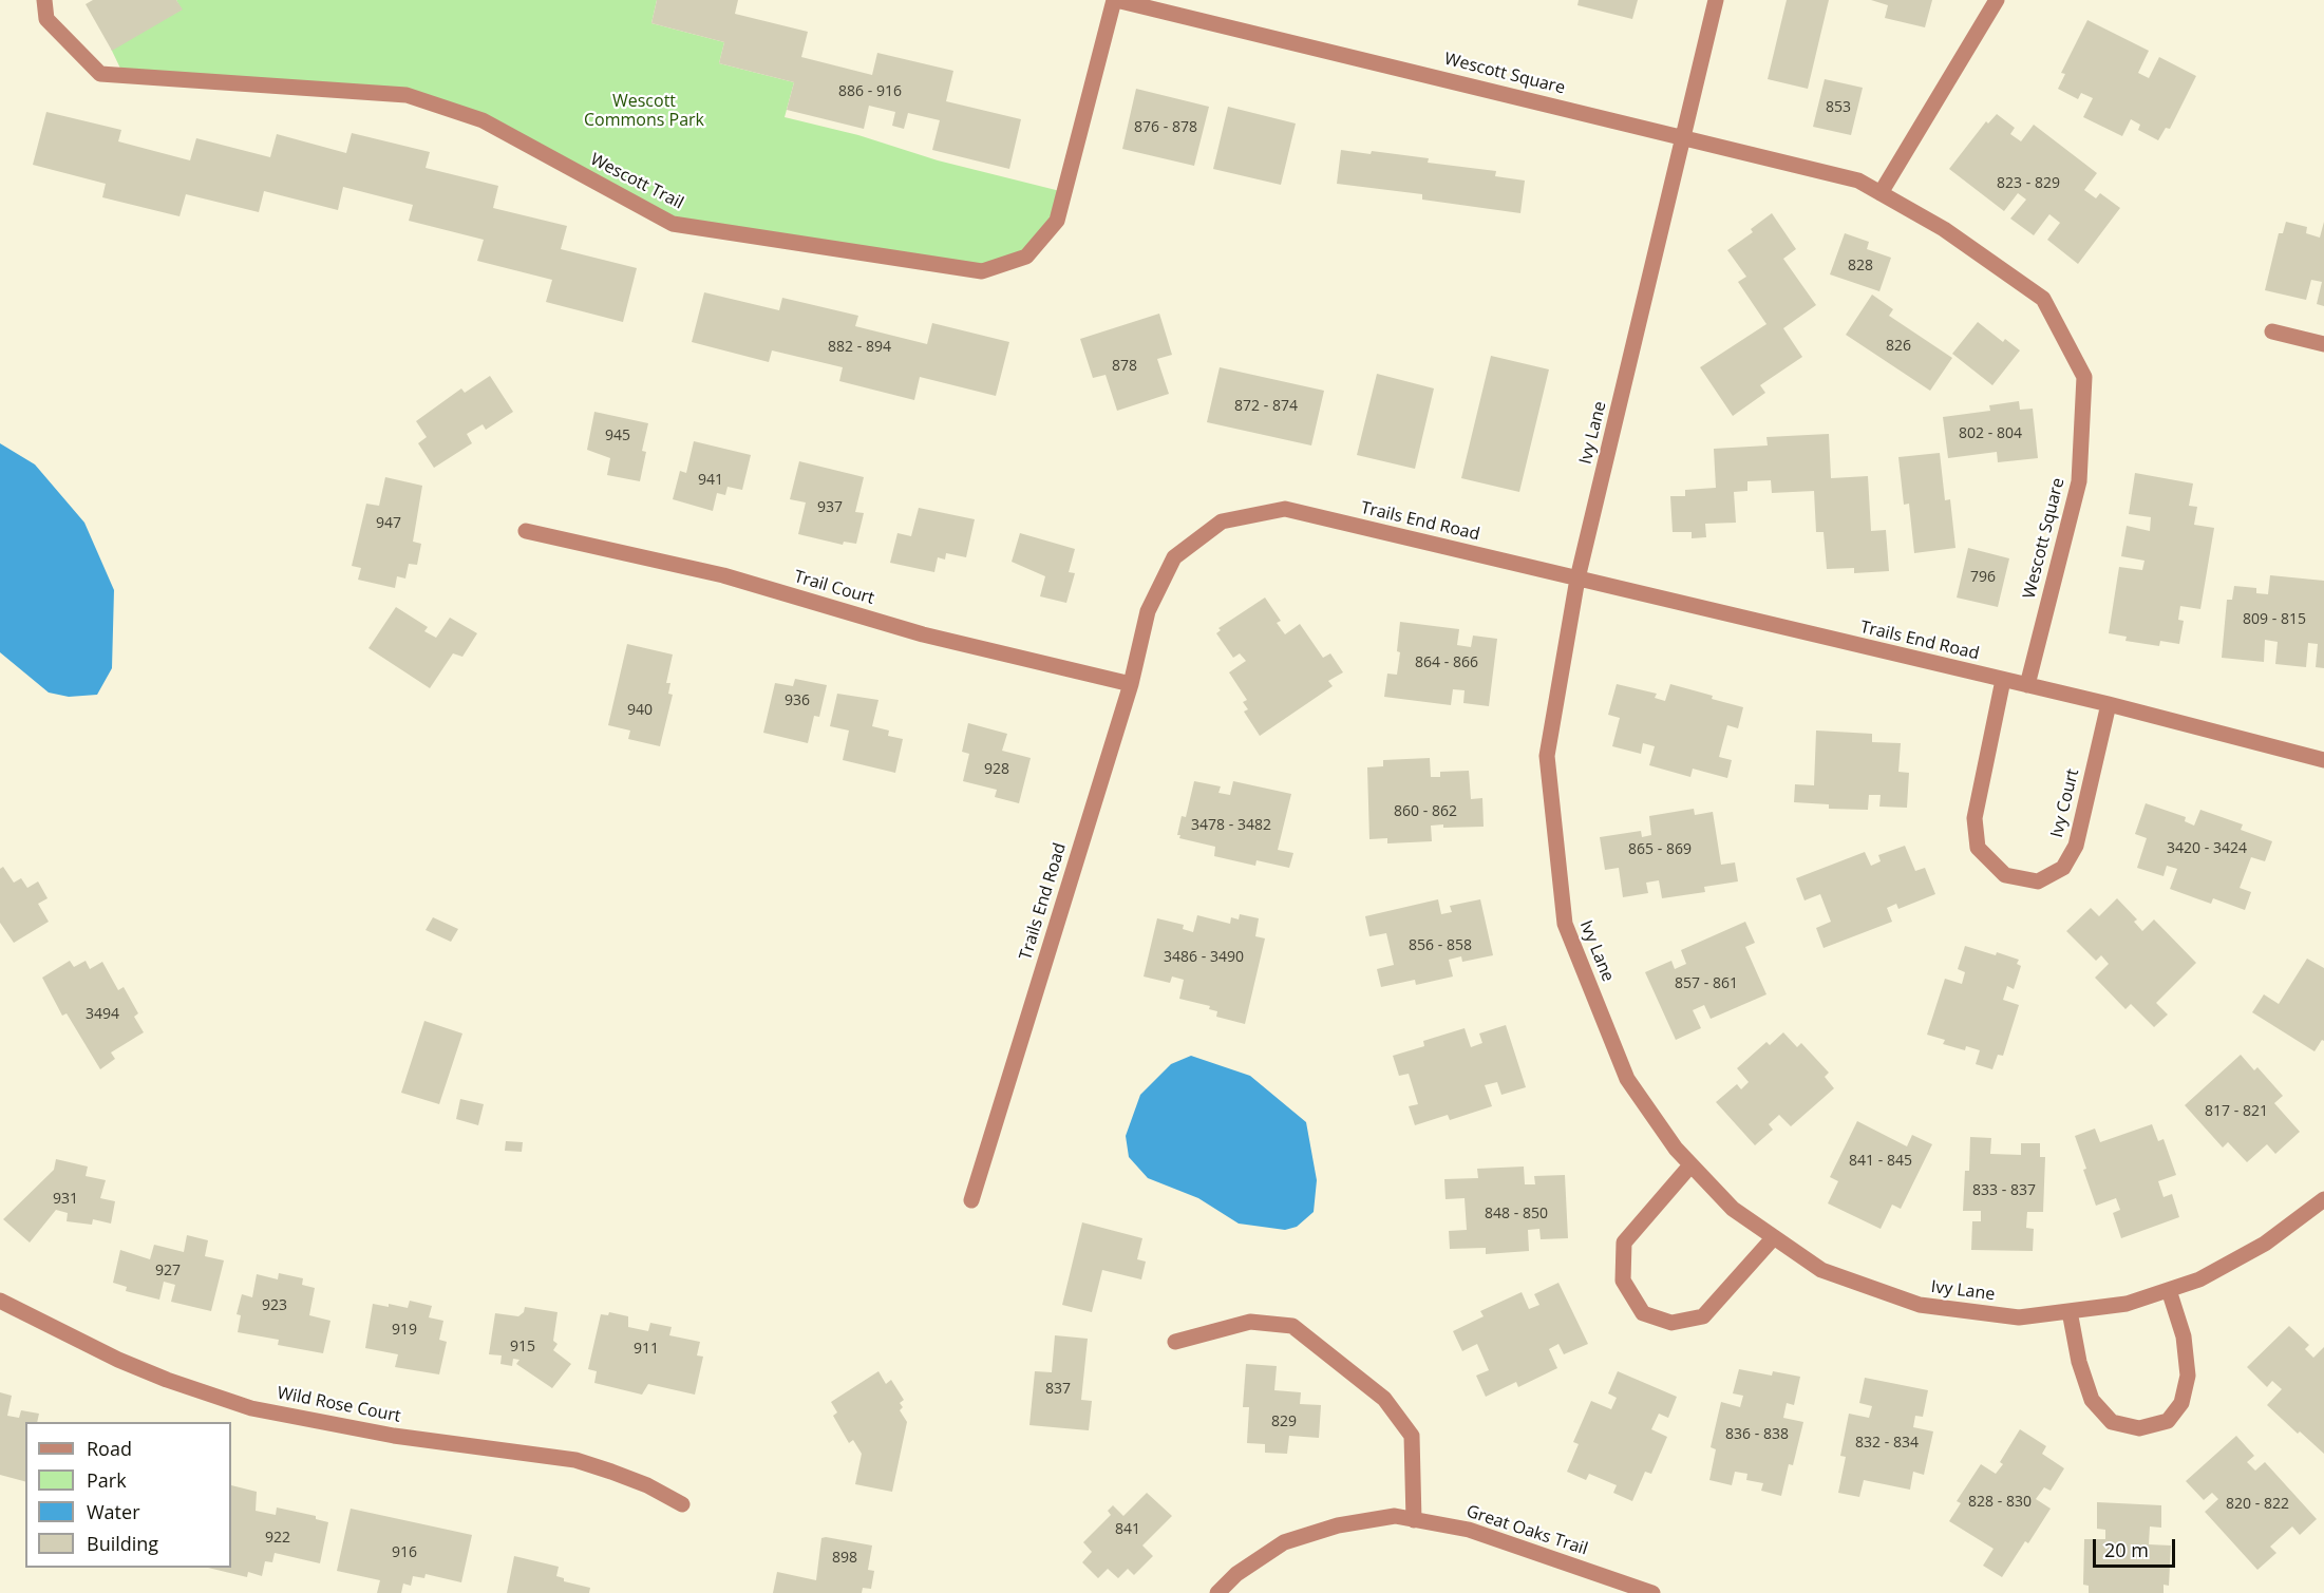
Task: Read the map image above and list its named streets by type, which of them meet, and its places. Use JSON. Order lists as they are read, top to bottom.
{
  "streets": {
    "street": [
      "Wescott Square",
      "Wescott Trail",
      "Ivy Lane",
      "Trails End Road",
      "Trail Court",
      "Ivy Court",
      "Wild Rose Court",
      "Great Oaks Trail"
    ]
  },
  "crossings": [
    ["Wescott Square", "Wescott Trail"],
    ["Wescott Square", "Ivy Lane"],
    ["Wescott Square", "Trails End Road"],
    ["Ivy Lane", "Trails End Road"],
    ["Trails End Road", "Trail Court"],
    ["Trails End Road", "Ivy Court"]
  ],
  "parks": ["Wescott Commons Park"],
  "house_numbers": [
    "886 - 916",
    "853",
    "876 - 878",
    "823 - 829",
    "828",
    "826",
    "882 - 894",
    "878",
    "872 - 874",
    "802 - 804",
    "945",
    "941",
    "937",
    "947",
    "796",
    "809 - 815",
    "864 - 866",
    "936",
    "940",
    "928",
    "860 - 862",
    "3478 - 3482",
    "3420 - 3424",
    "865 - 869",
    "856 - 858",
    "3486 - 3490",
    "857 - 861",
    "3494",
    "817 - 821",
    "841 - 845",
    "833 - 837",
    "931",
    "848 - 850",
    "927",
    "923",
    "919",
    "915",
    "911",
    "837",
    "829",
    "836 - 838",
    "832 - 834",
    "828 - 830",
    "820 - 822",
    "841",
    "922",
    "916",
    "898"
  ],
  "legend": [
    "Road",
    "Park",
    "Water",
    "Building"
  ],
  "scale_bar": "20 m"
}
